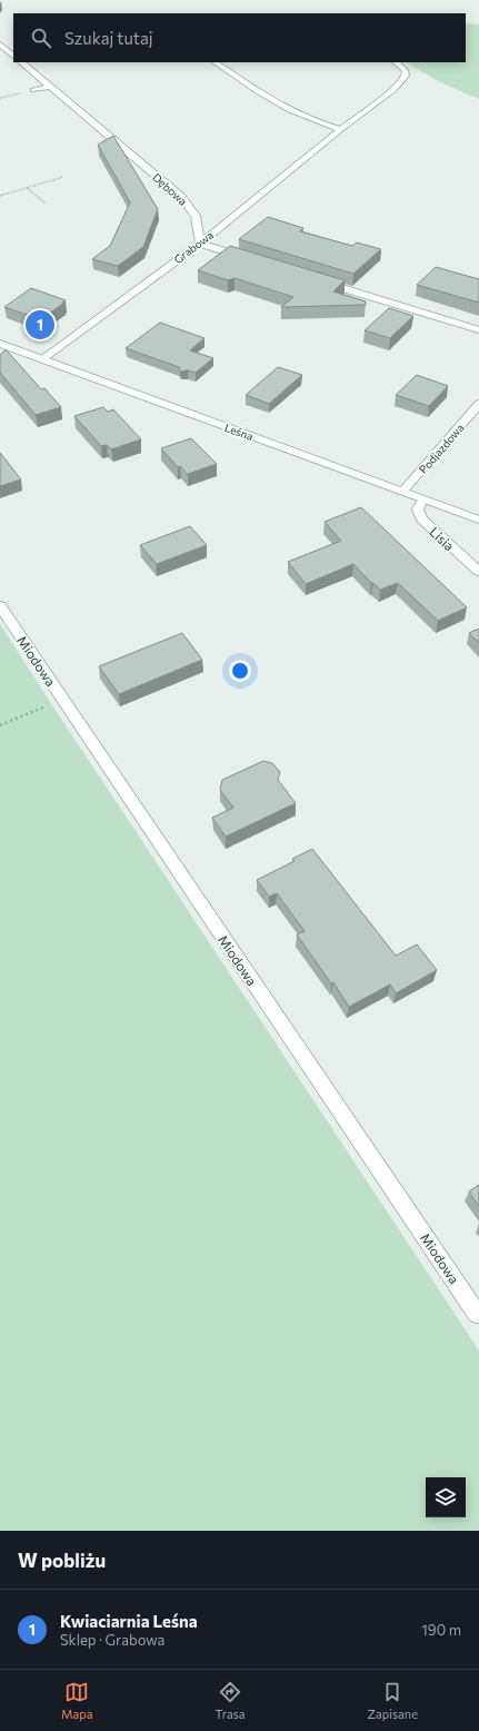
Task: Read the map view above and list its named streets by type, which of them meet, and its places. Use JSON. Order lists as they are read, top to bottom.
{
  "streets": {
    "street": [
      "Dębowa",
      "Grabowa",
      "Leśna",
      "Podjazdowa",
      "Lisia",
      "Miodowa"
    ]
  },
  "crossings": [
    ["Dębowa", "Grabowa"],
    ["Grabowa", "Leśna"],
    ["Leśna", "Podjazdowa"],
    ["Leśna", "Lisia"]
  ],
  "page": {
    "search": "Szukaj tutaj",
    "pins": "1",
    "heading": "W pobliżu",
    "list": [
      {
        "mark": "1",
        "name": "Kwiaciarnia Leśna",
        "note": "Sklep · Grabowa",
        "value": "190 m"
      }
    ],
    "nav": ["Mapa", "Trasa", "Zapisane"]
  }
}
